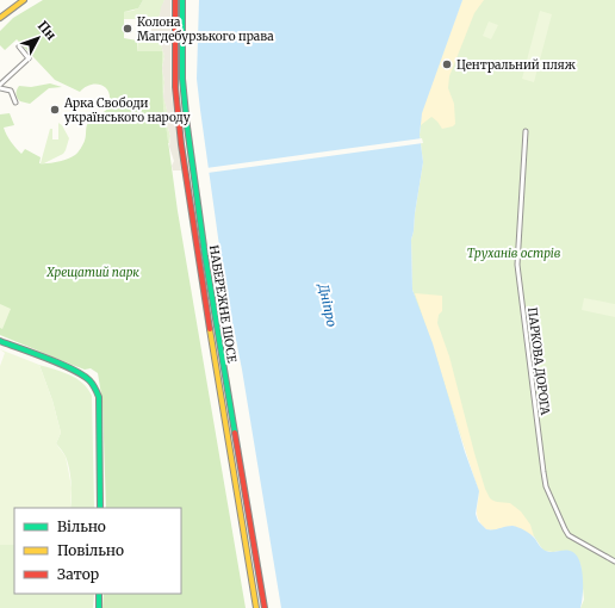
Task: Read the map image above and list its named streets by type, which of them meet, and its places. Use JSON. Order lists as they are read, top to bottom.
{
  "streets": {
    "main road": ["НАБЕРЕЖНЕ ШОСЕ"],
    "street": ["ПАРКОВА ДОРОГА"]
  },
  "water": ["Дніпро"],
  "parks": ["Труханів острів", "Хрещатий парк"],
  "places": ["Колона Магдебурзького права", "Центральний пляж", "Арка Свободи українського народу"],
  "legend": ["Вільно", "Повільно", "Затор"],
  "north": "top right"
}
